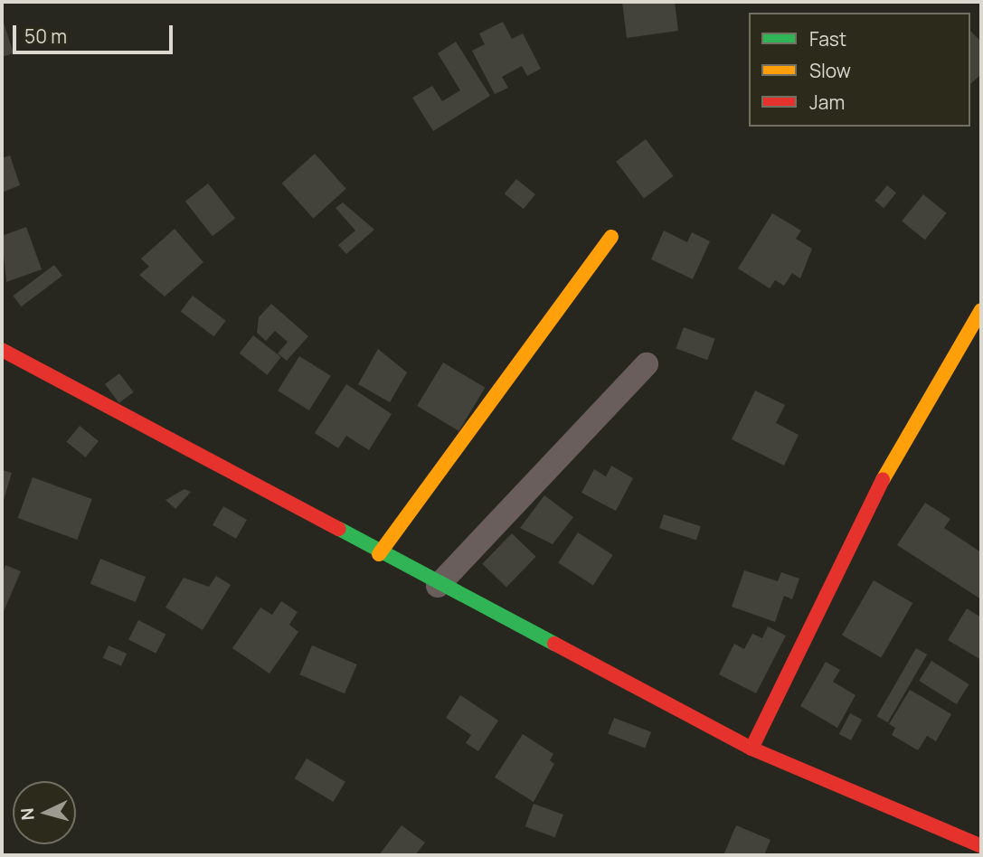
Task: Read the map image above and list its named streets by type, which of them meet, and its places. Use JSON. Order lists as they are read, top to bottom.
{
  "legend": ["Fast", "Slow", "Jam"],
  "scale_bar": "50 m",
  "north": "left"
}
